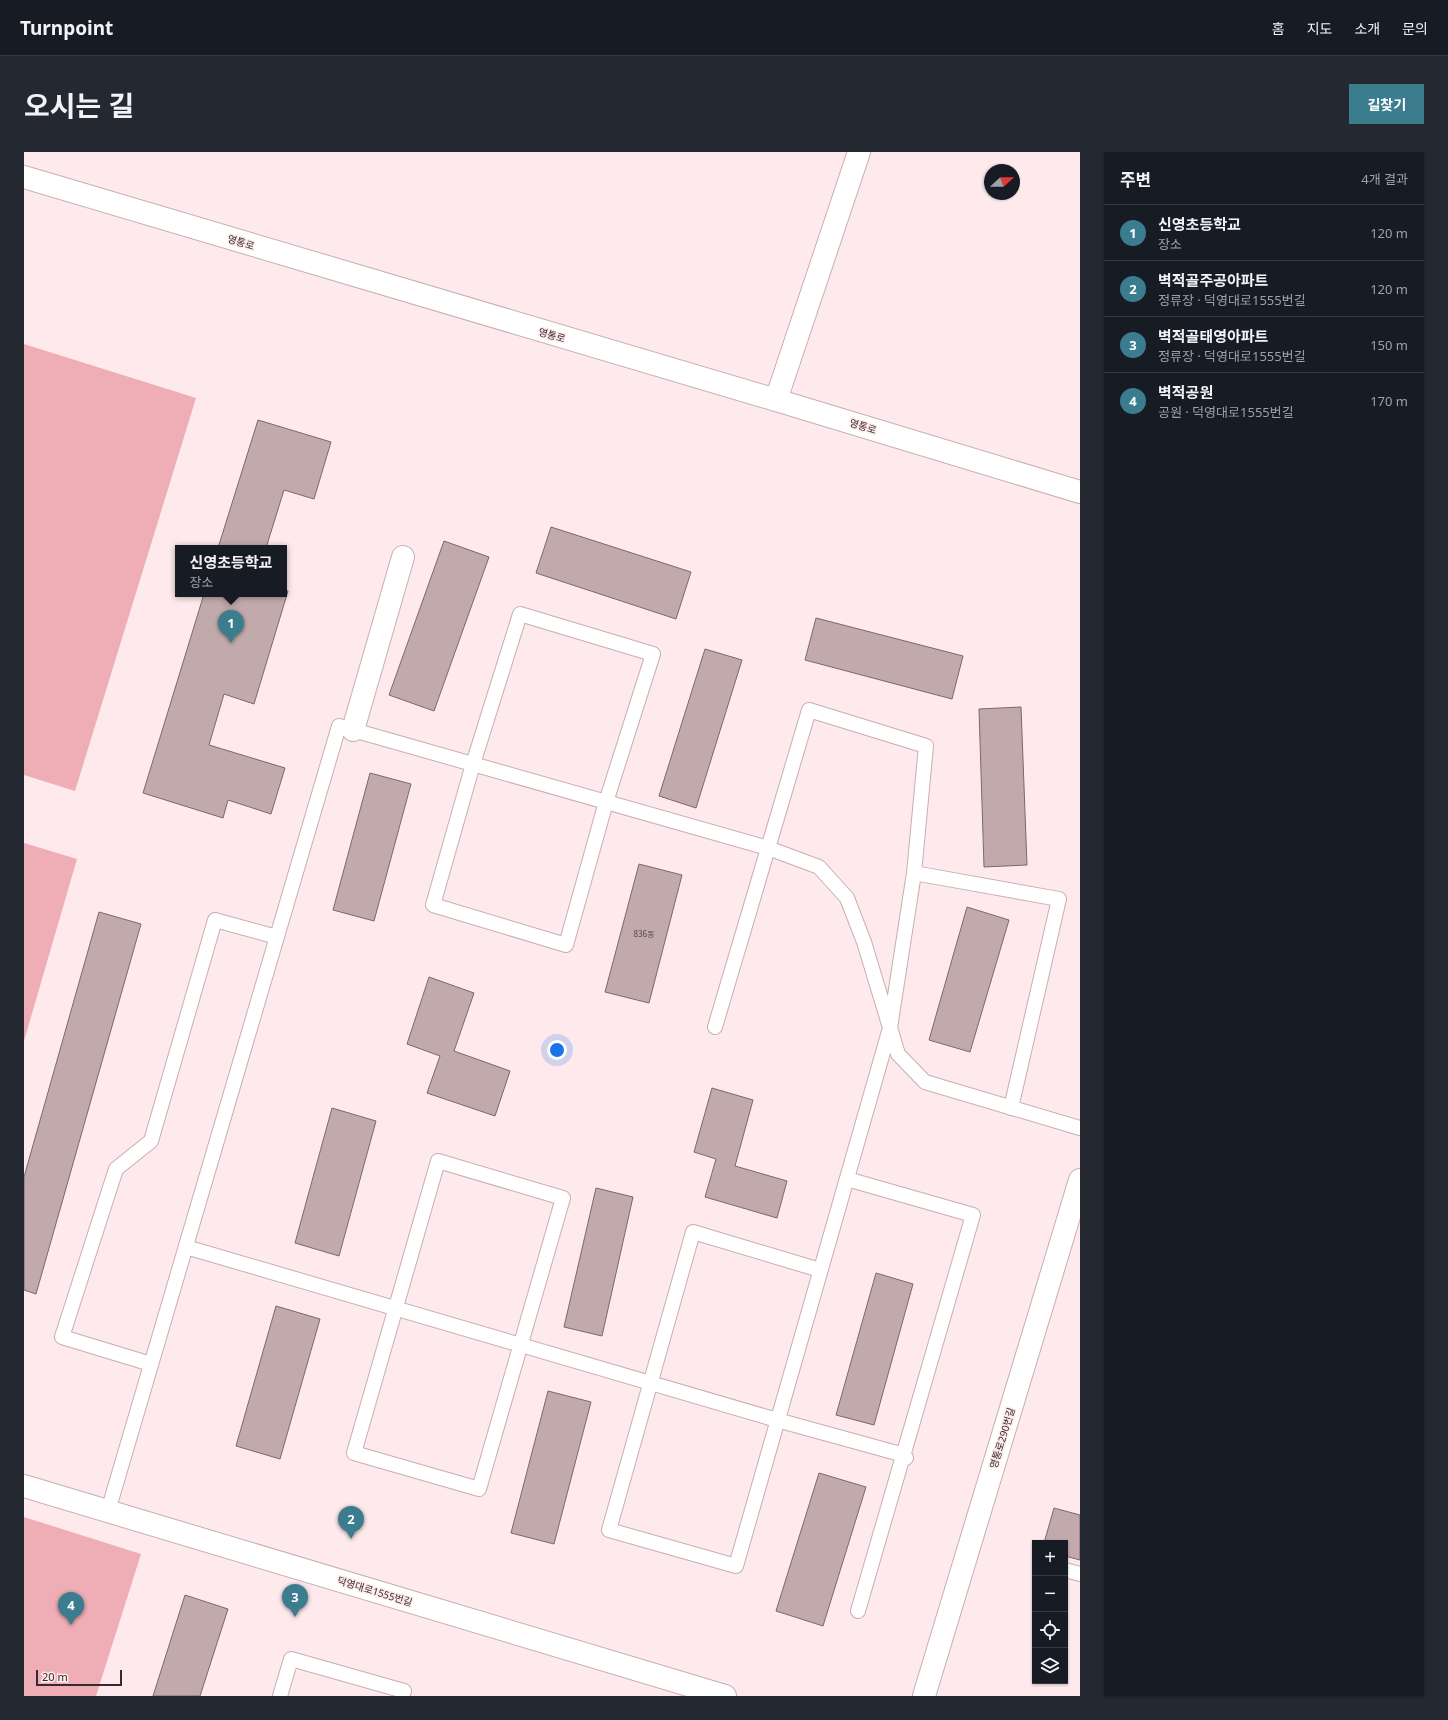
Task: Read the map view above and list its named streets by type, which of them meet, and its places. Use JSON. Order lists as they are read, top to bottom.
{
  "streets": {
    "street": ["영통로", "영통로290번길", "덕영대로1555번길"]
  },
  "house_numbers": ["836동"],
  "scale_bar": "20 m",
  "north": "right",
  "page": {
    "header": "Turnpoint",
    "nav": [
      "홈",
      "지도",
      "소개",
      "문의"
    ],
    "title": "오시는 길",
    "buttons": "길찾기",
    "heading": ["주변", "4개 결과"],
    "list": [
      {
        "mark": "1",
        "name": "신영초등학교",
        "note": "장소",
        "value": "120 m"
      },
      {
        "mark": "2",
        "name": "벽적골주공아파트",
        "note": "정류장 · 덕영대로1555번길",
        "value": "120 m"
      },
      {
        "mark": "3",
        "name": "벽적골태영아파트",
        "note": "정류장 · 덕영대로1555번길",
        "value": "150 m"
      },
      {
        "mark": "4",
        "name": "벽적공원",
        "note": "공원 · 덕영대로1555번길",
        "value": "170 m"
      }
    ],
    "popup": ["신영초등학교", "장소"],
    "pins": [
      "1",
      "2",
      "3",
      "4"
    ],
    "map_buttons": ["+", "−"],
    "scale": "20 m"
  }
}
